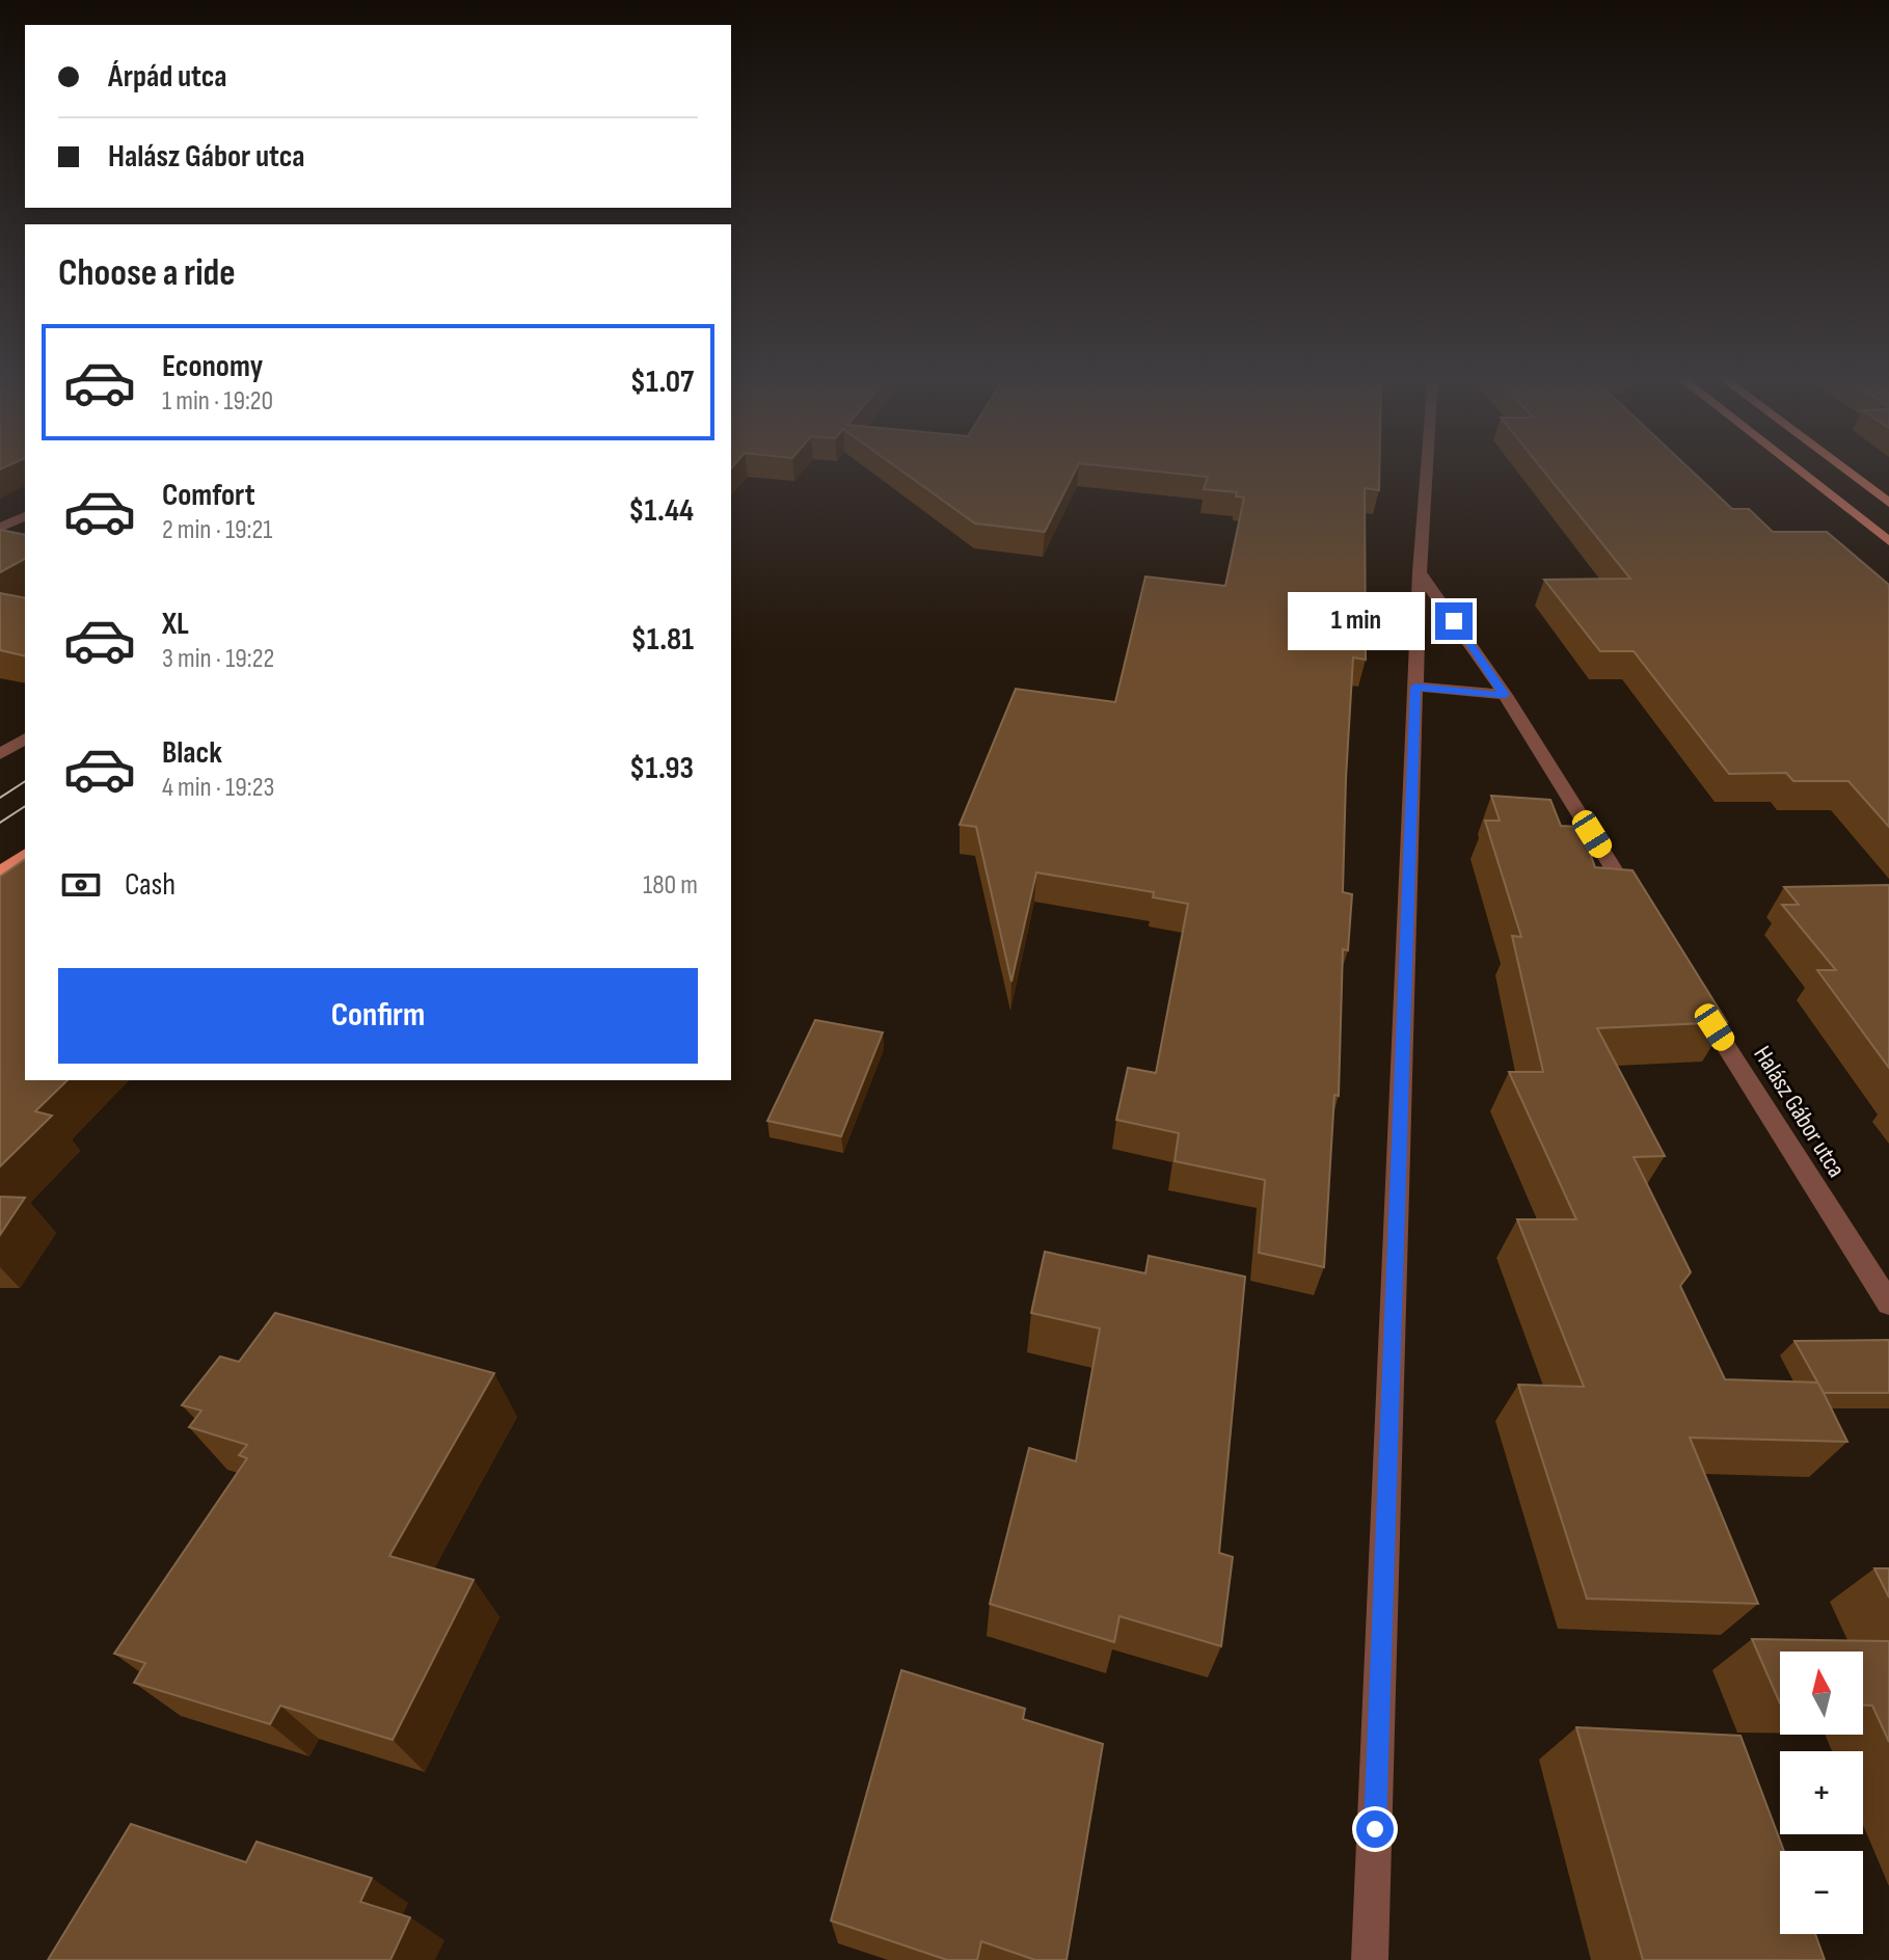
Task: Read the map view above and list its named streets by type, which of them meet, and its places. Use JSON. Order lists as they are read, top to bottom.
{
  "streets": {
    "street": ["Halász Gábor utca"]
  },
  "north": "top",
  "page": {
    "banner": ["Árpád utca", "Halász Gábor utca"],
    "heading": "Choose a ride",
    "list": [
      {
        "name": "Economy",
        "note": "1 min · 19:20",
        "value": "$1.07"
      },
      {
        "name": "Comfort",
        "note": "2 min · 19:21",
        "value": "$1.44"
      },
      {
        "name": "XL",
        "note": "3 min · 19:22",
        "value": "$1.81"
      },
      {
        "name": "Black",
        "note": "4 min · 19:23",
        "value": "$1.93"
      }
    ],
    "bubble": "1 min",
    "pay": ["Cash", "180 m"],
    "buttons": "Confirm",
    "map_buttons": ["+", "−"]
  }
}
